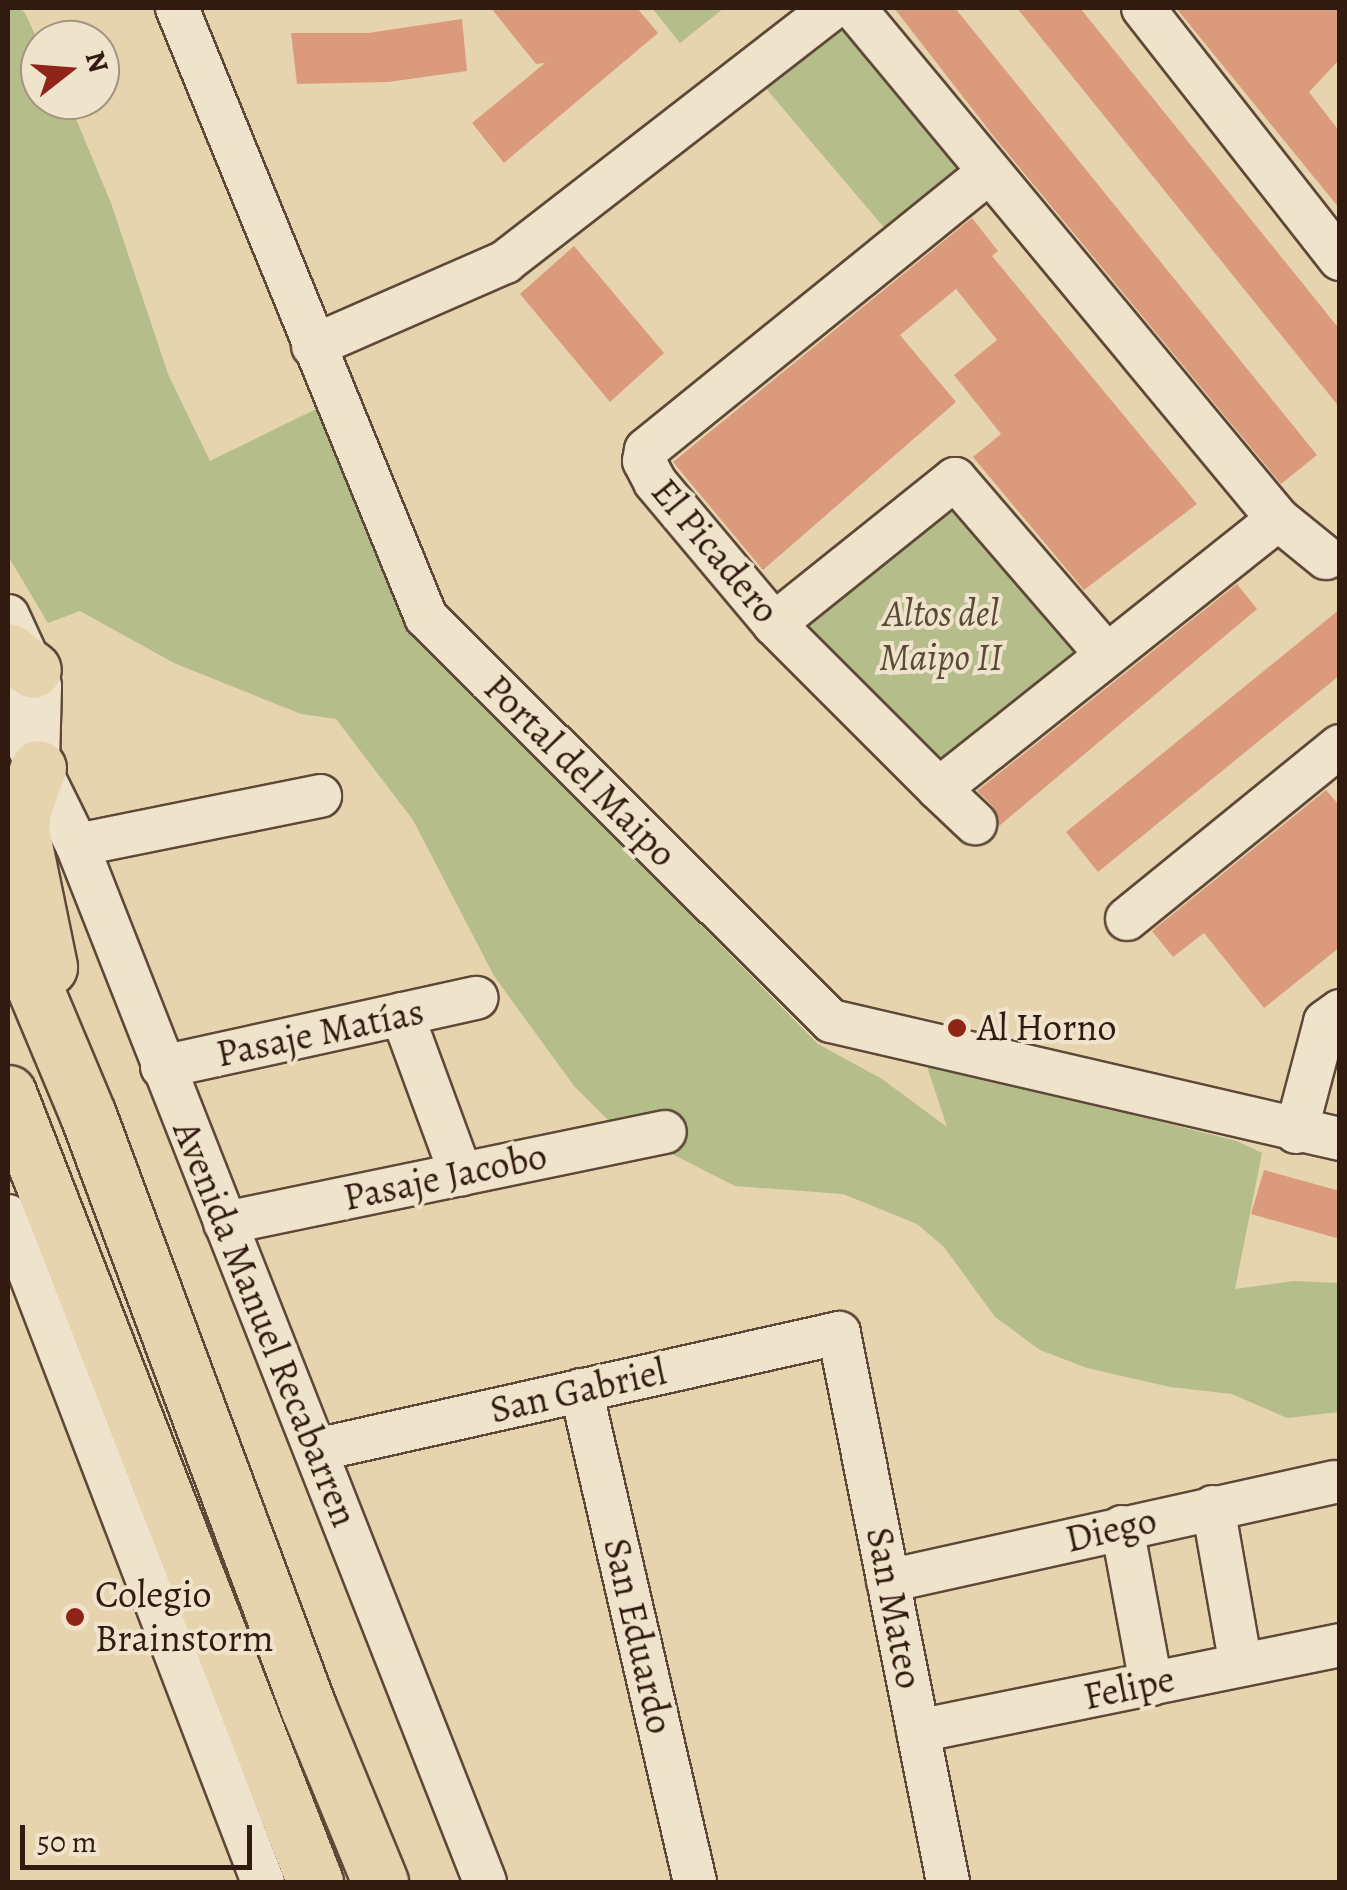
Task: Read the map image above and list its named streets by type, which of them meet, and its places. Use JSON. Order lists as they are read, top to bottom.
{
  "streets": {
    "street": [
      "El Picadero",
      "Portal del Maipo",
      "Pasaje Matías",
      "Pasaje Jacobo",
      "Avenida Manuel Recabarren",
      "San Gabriel",
      "Diego",
      "San Mateo",
      "San Eduardo",
      "Felipe"
    ]
  },
  "crossings": [
    ["Pasaje Matías", "Avenida Manuel Recabarren"],
    ["Pasaje Jacobo", "Avenida Manuel Recabarren"],
    ["Avenida Manuel Recabarren", "San Gabriel"],
    ["San Gabriel", "San Mateo"],
    ["San Gabriel", "San Eduardo"],
    ["Diego", "San Mateo"],
    ["San Mateo", "Felipe"]
  ],
  "parks": ["Altos del Maipo II"],
  "places": ["Al Horno", "Colegio Brainstorm"],
  "scale_bar": "50 m",
  "north": "right"
}
